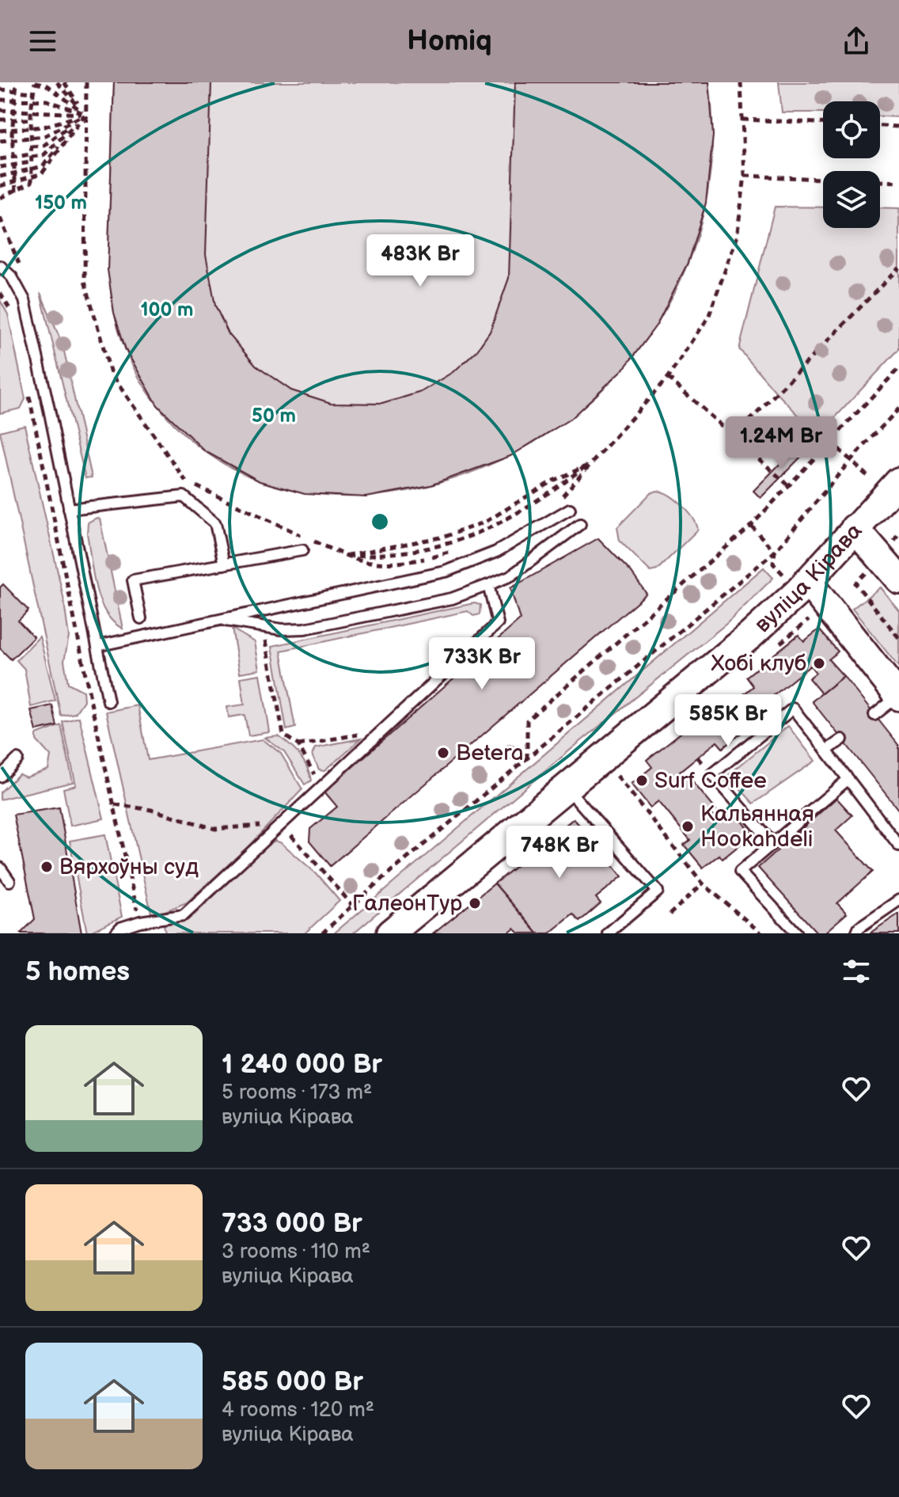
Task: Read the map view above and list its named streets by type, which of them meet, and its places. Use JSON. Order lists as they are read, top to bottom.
{
  "streets": {
    "main road": ["вуліца Кірава"]
  },
  "places": [
    "Хобі клуб",
    "Betera",
    "Surf Coffee",
    "Кальянная Hookahdeli",
    "Вярхоўны суд",
    "ГалеонТур"
  ],
  "page": {
    "header": "Homiq",
    "price": [
      "483K Br",
      "1.24M Br",
      "733K Br",
      "585K Br",
      "748K Br"
    ],
    "heading": "5 homes",
    "list": [
      {
        "name": "1 240 000 Br",
        "note": "5 rooms · 173 m² · вуліца Кірава"
      },
      {
        "name": "733 000 Br",
        "note": "3 rooms · 110 m² · вуліца Кірава"
      },
      {
        "name": "585 000 Br",
        "note": "4 rooms · 120 m² · вуліца Кірава"
      }
    ]
  },
  "rings": ["150 m", "100 m", "50 m"]
}
